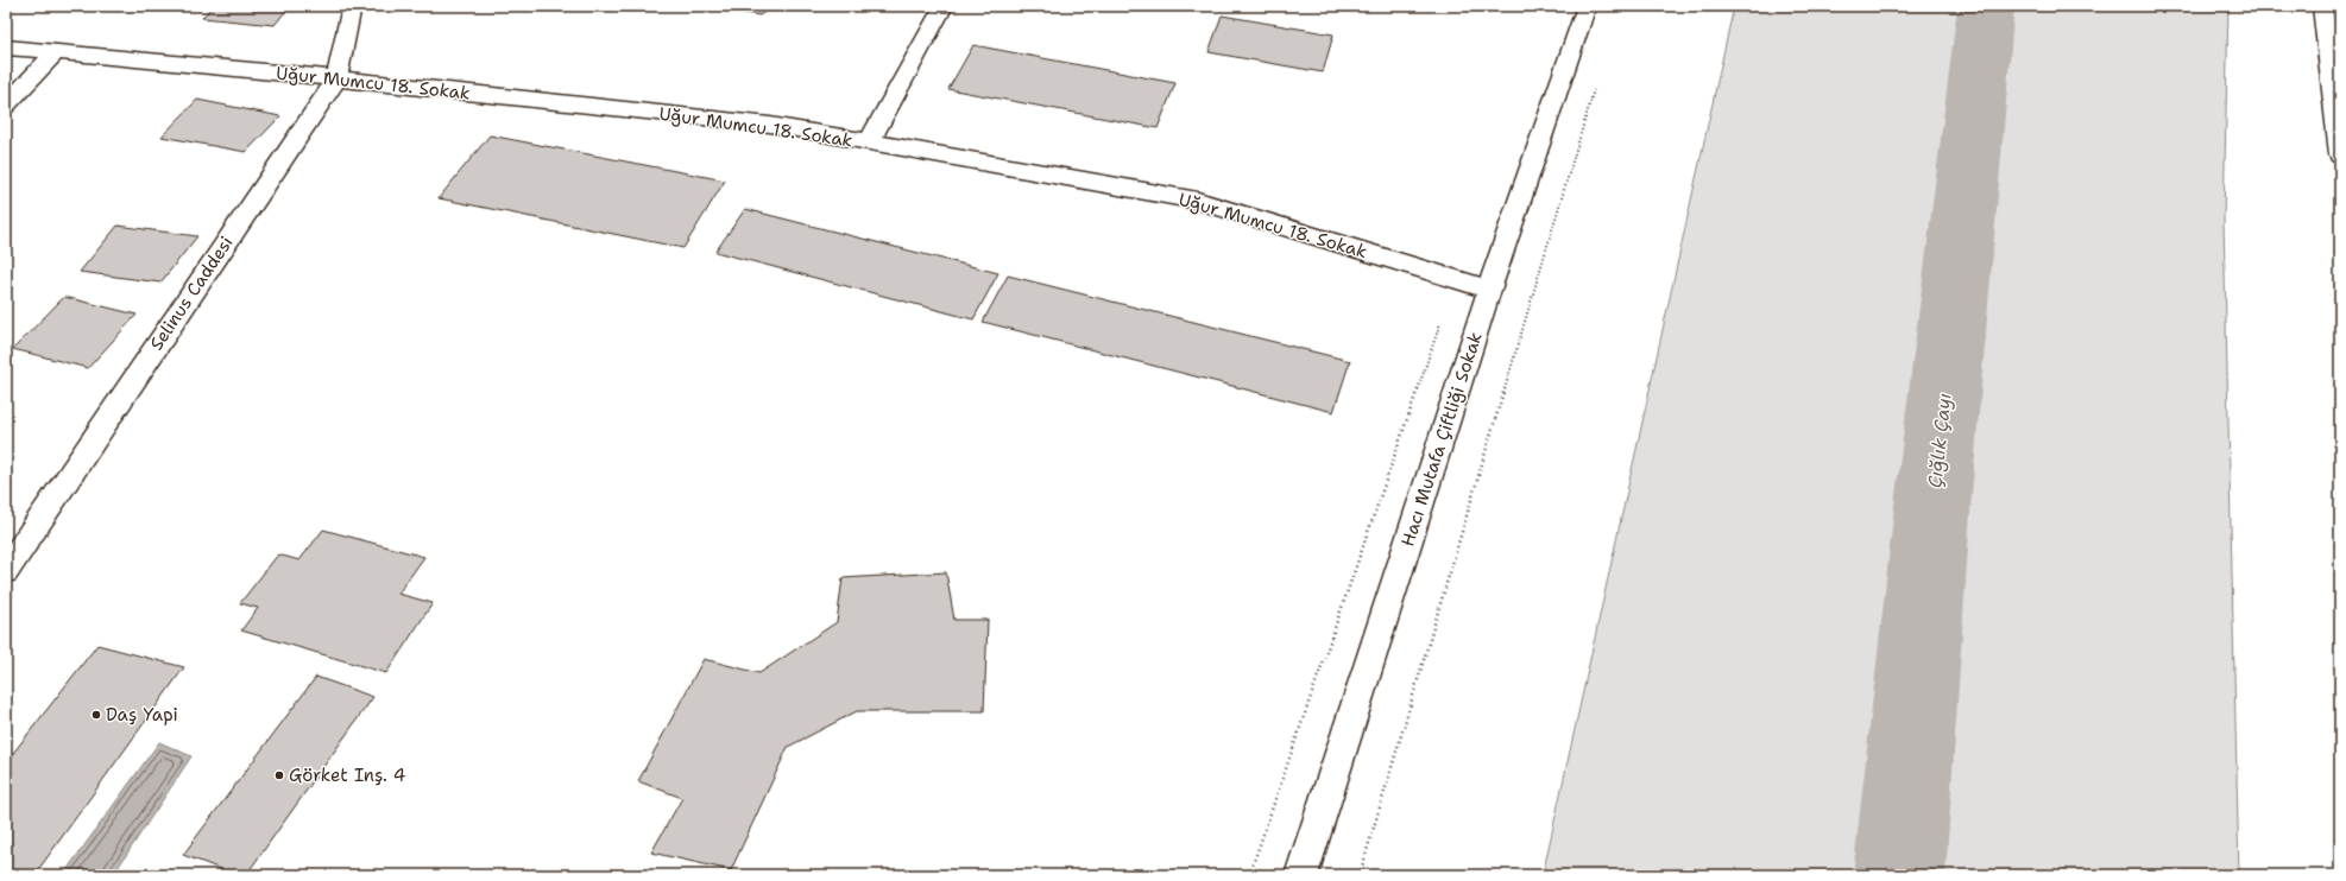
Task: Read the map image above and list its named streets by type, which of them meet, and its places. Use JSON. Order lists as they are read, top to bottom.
{
  "streets": {
    "street": ["Uğur Mumcu 18. Sokak", "Selinus Caddesi", "Hacı Mutafa Çiftliği Sokak"]
  },
  "crossings": [
    ["Uğur Mumcu 18. Sokak", "Selinus Caddesi"],
    ["Uğur Mumcu 18. Sokak", "Hacı Mutafa Çiftliği Sokak"]
  ],
  "water": ["Çığlık Çayı"],
  "places": ["Daş Yapi", "Görket Inş. 4"]
}
